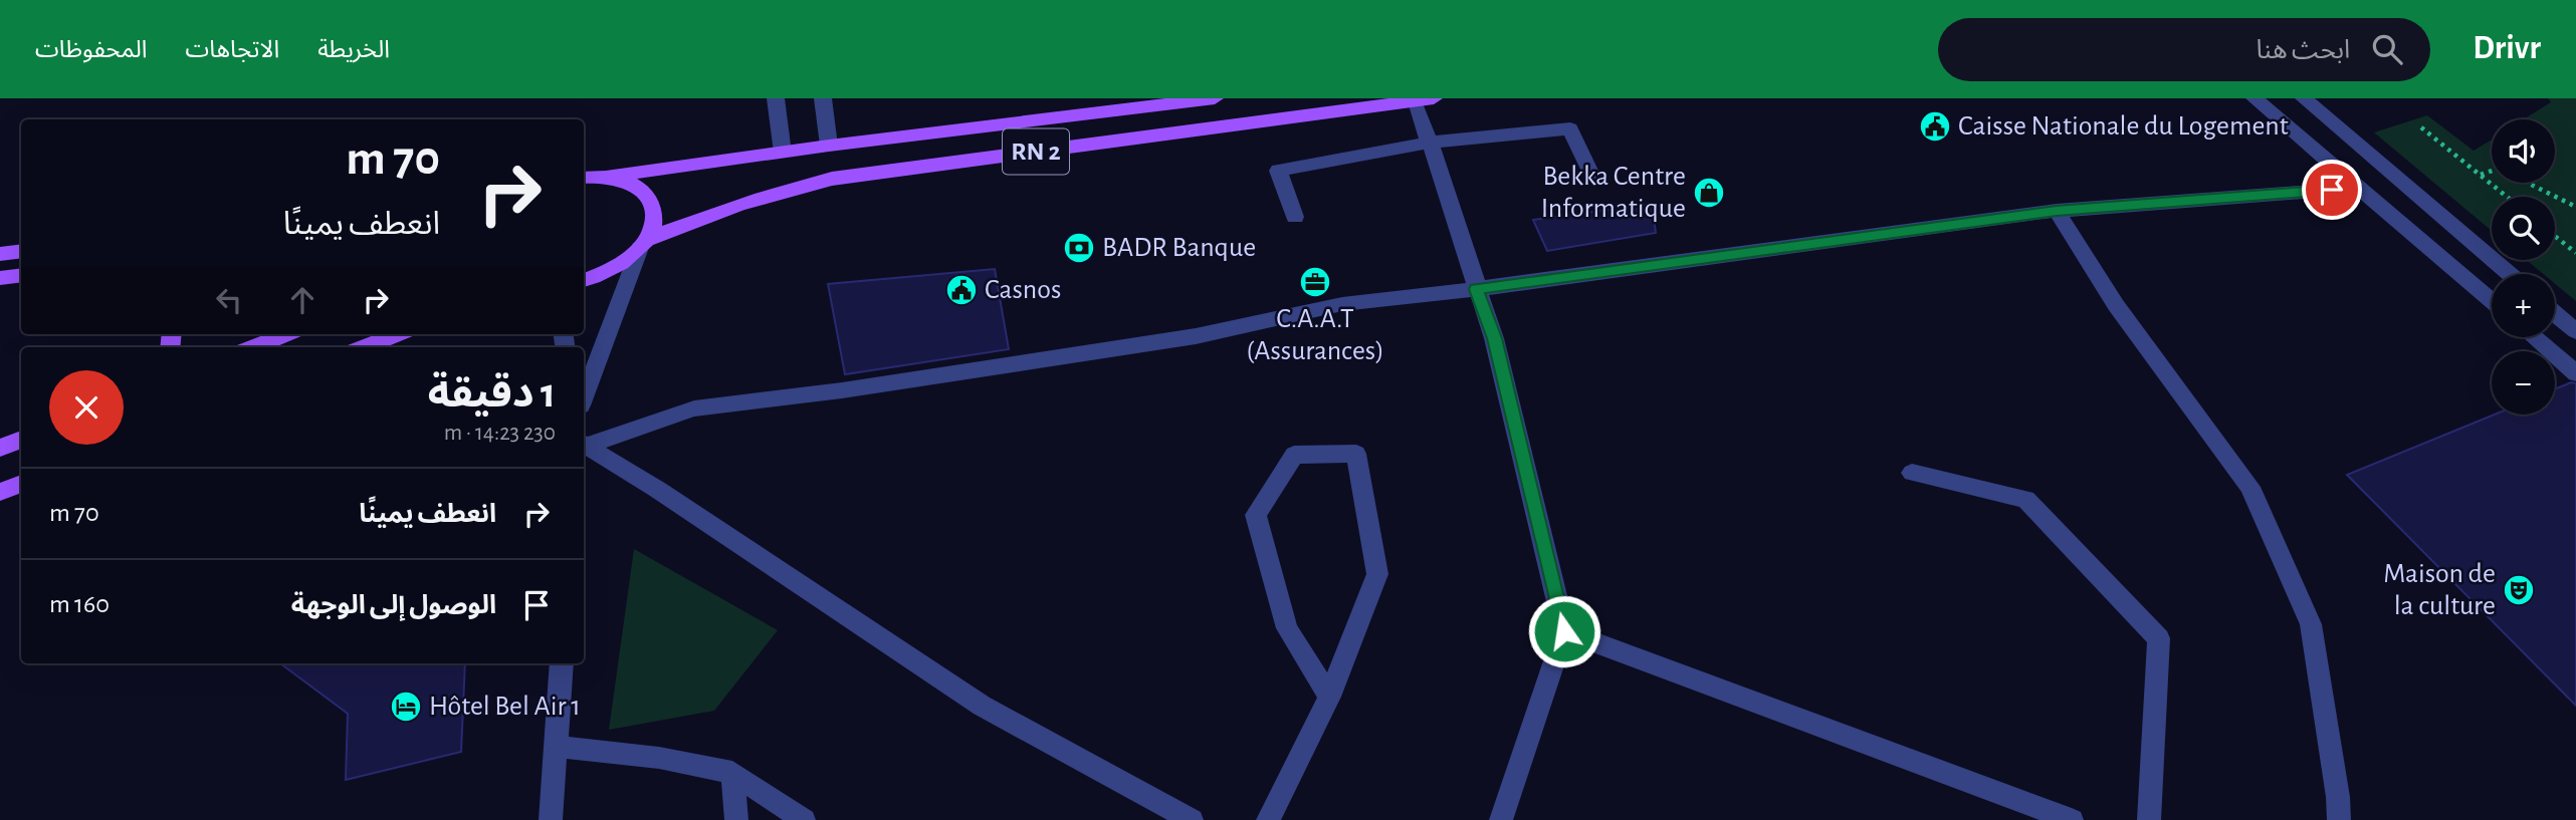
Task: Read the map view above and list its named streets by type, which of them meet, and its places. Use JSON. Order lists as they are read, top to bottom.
{
  "streets": {
    "main road": ["RN 2"]
  },
  "places": {
    "public building": ["Caisse Nationale du Logement", "Casnos"],
    "shop": ["Bekka Centre Informatique"],
    "bank": ["BADR Banque"],
    "office": ["C.A.A.T (Assurances)"],
    "theatre": ["Maison de la culture"],
    "hotel": ["Hôtel Bel Air 1"]
  },
  "page": {
    "header": "Drivr",
    "search": "ابحث هنا",
    "nav": ["الخريطة", "الاتجاهات", "المحفوظات"],
    "map_buttons": ["+", "−"],
    "turn": ["70 m", "انعطف يمينًا"],
    "heading": ["1 دقيقة", "230 m · 14:23"],
    "list": [
      {
        "name": "انعطف يمينًا",
        "value": "70 m"
      },
      {
        "name": "الوصول إلى الوجهة",
        "value": "160 m"
      }
    ]
  }
}
